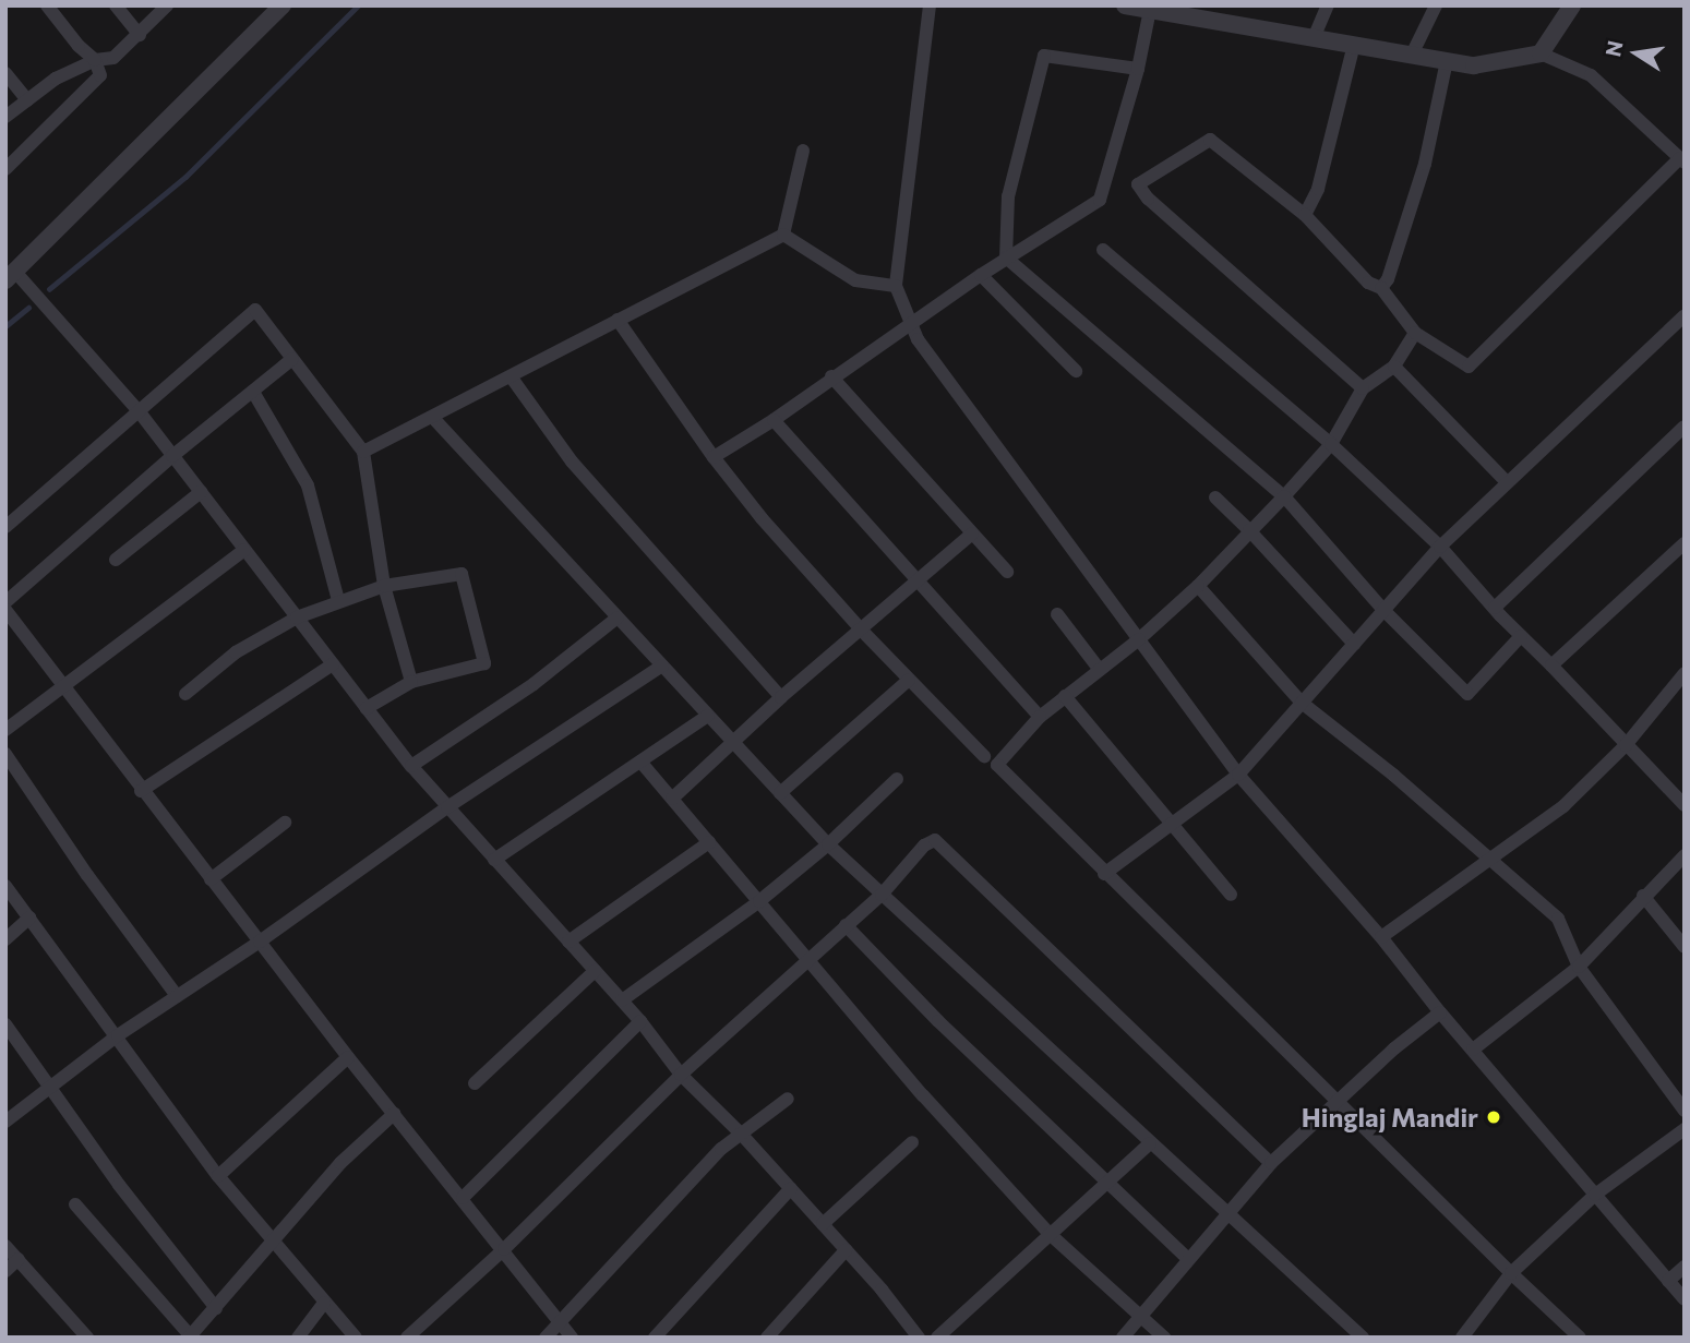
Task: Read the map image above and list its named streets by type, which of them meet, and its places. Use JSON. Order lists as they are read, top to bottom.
{
  "places": ["Hinglaj Mandir"],
  "north": "left"
}
